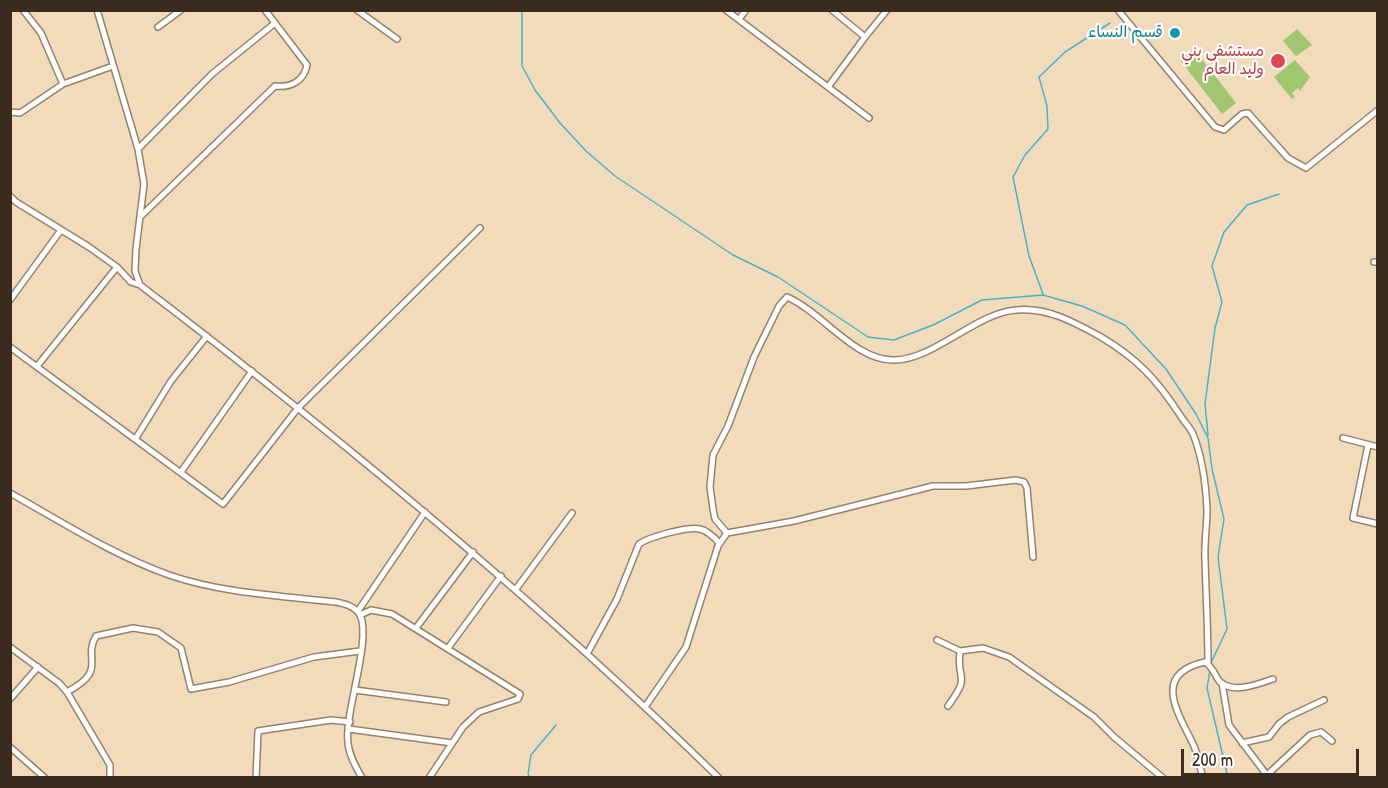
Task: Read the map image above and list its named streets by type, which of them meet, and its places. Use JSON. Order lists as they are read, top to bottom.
{
  "places": ["قسم النساء", "مستشفى بني وليد العام"],
  "scale_bar": "200 m"
}
